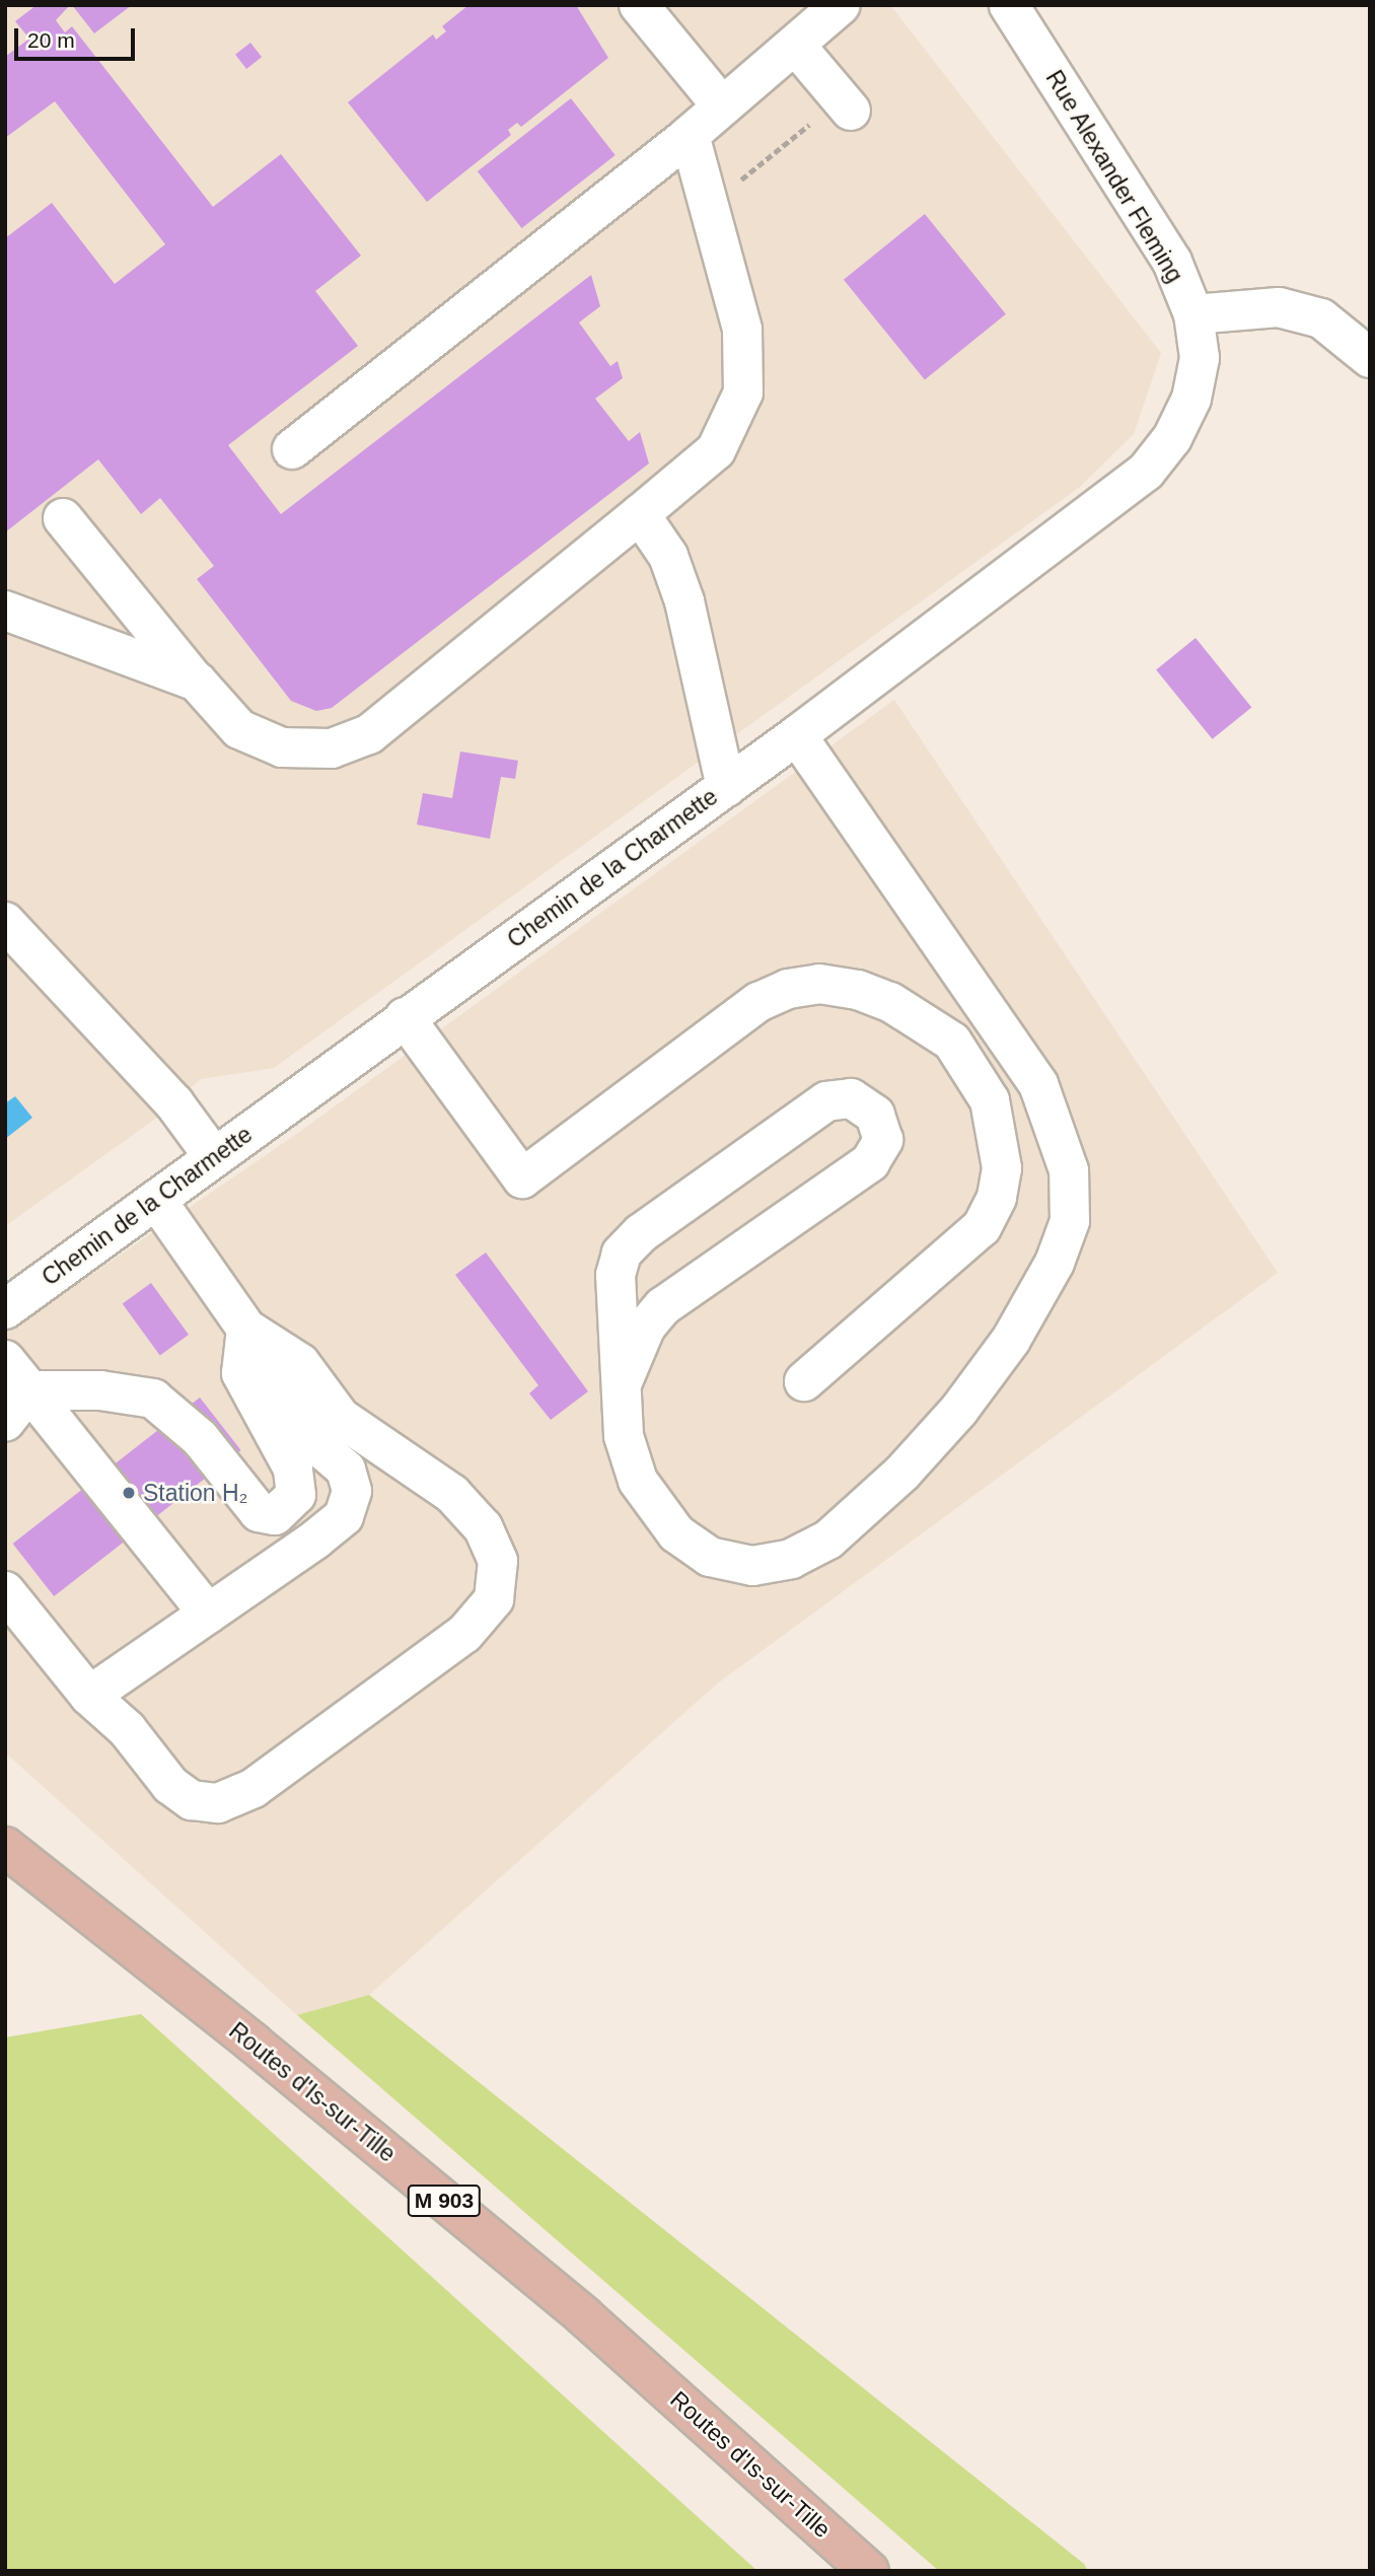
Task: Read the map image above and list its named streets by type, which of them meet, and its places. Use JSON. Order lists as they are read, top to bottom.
{
  "streets": {
    "main road": ["Routes d'Is-sur-Tille", "M 903"],
    "street": ["Rue Alexander Fleming", "Chemin de la Charmette"]
  },
  "crossings": [
    ["Rue Alexander Fleming", "Chemin de la Charmette"]
  ],
  "places": ["Station H₂"],
  "scale_bar": "20 m"
}
